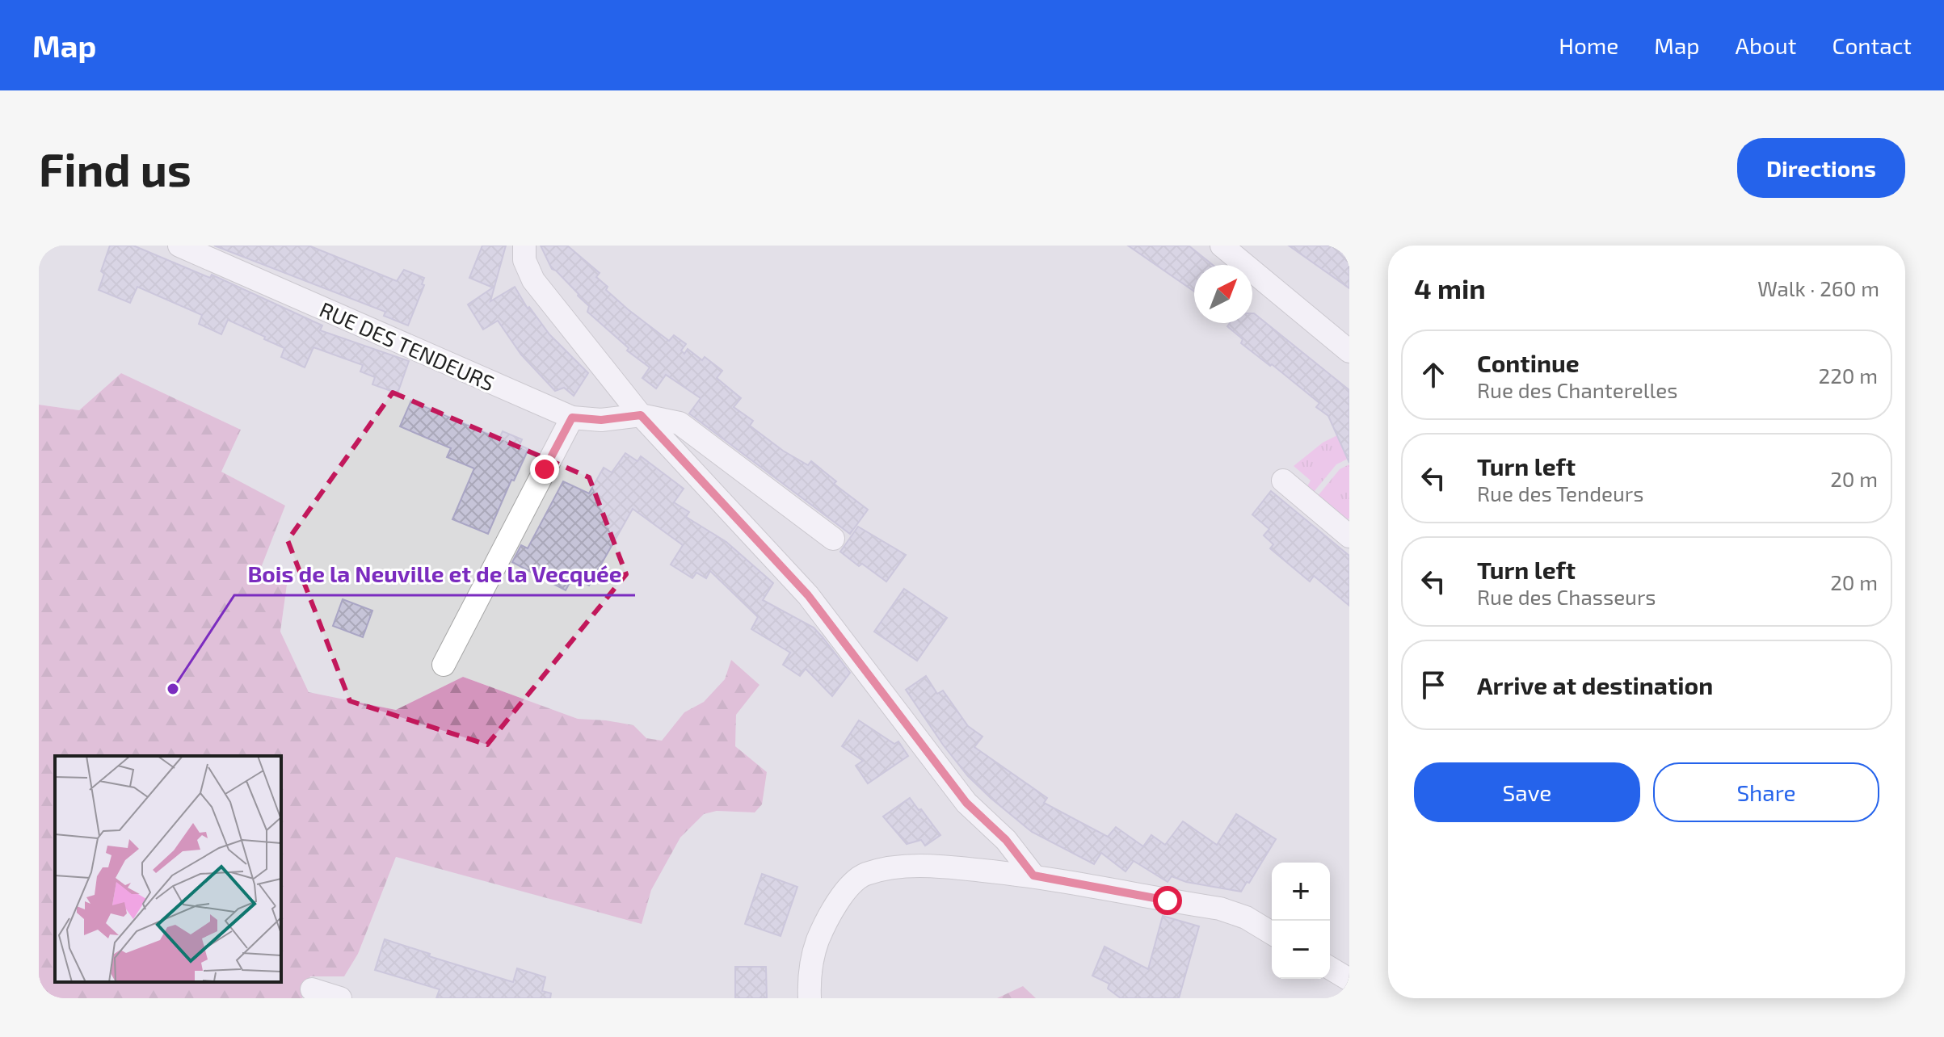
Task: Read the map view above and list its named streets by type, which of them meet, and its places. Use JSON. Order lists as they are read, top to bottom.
{
  "streets": {
    "street": ["RUE DES TENDEURS"]
  },
  "places": ["Bois de la Neuville et de la Vecquée"],
  "north": "top right",
  "page": {
    "header": "Map",
    "nav": [
      "Home",
      "Map",
      "About",
      "Contact"
    ],
    "buttons": [
      "Directions",
      ["Save", "Share"]
    ],
    "title": "Find us",
    "heading": ["4 min", "Walk · 260 m"],
    "list": [
      ["Continue", "Rue des Chanterelles", "220 m"],
      ["Turn left", "Rue des Tendeurs", "20 m"],
      ["Turn left", "Rue des Chasseurs", "20 m"],
      "Arrive at destination"
    ],
    "map_buttons": ["+", "−"]
  }
}
